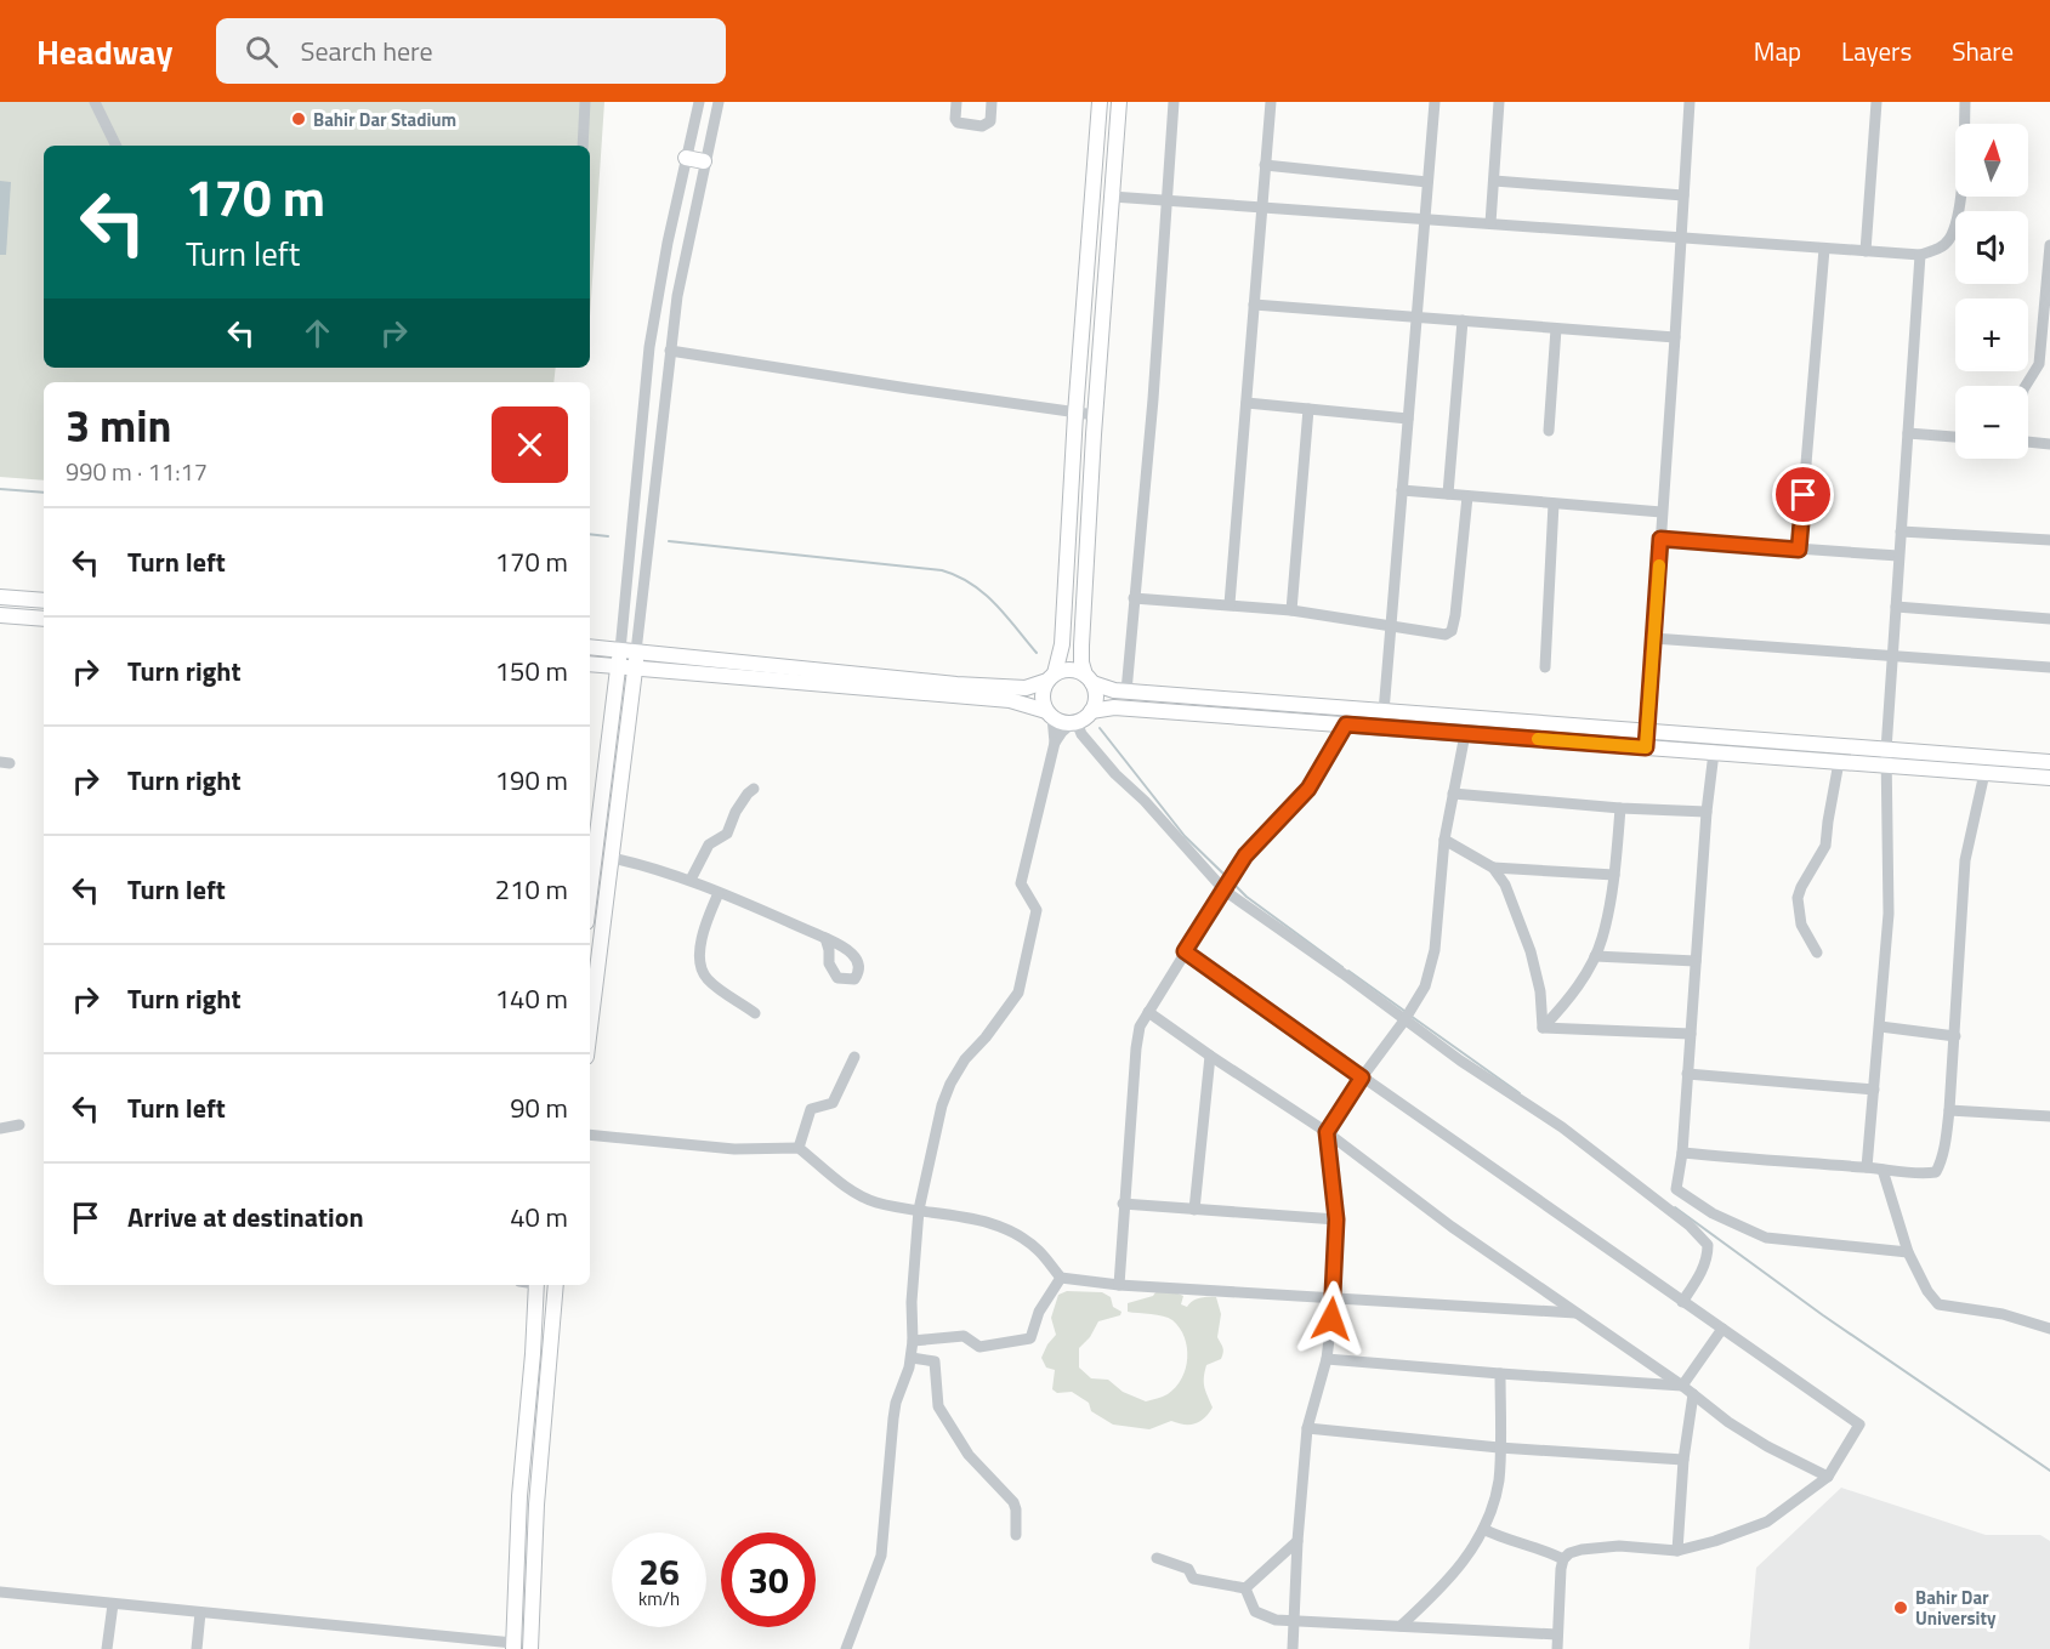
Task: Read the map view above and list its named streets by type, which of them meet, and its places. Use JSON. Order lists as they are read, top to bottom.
{
  "places": ["Bahir Dar Stadium", "Bahir Dar University"],
  "north": "top",
  "page": {
    "header": "Headway",
    "search": "Search here",
    "nav": ["Map", "Layers", "Share"],
    "map_buttons": ["+", "−"],
    "turn": ["170 m", "Turn left"],
    "heading": ["3 min", "990 m · 11:17"],
    "list": [
      {
        "name": "Turn left",
        "value": "170 m"
      },
      {
        "name": "Turn right",
        "value": "150 m"
      },
      {
        "name": "Turn right",
        "value": "190 m"
      },
      {
        "name": "Turn left",
        "value": "210 m"
      },
      {
        "name": "Turn right",
        "value": "140 m"
      },
      {
        "name": "Turn left",
        "value": "90 m"
      },
      {
        "name": "Arrive at destination",
        "value": "40 m"
      }
    ],
    "speed": "26 km/h",
    "limit": "30"
  }
}
